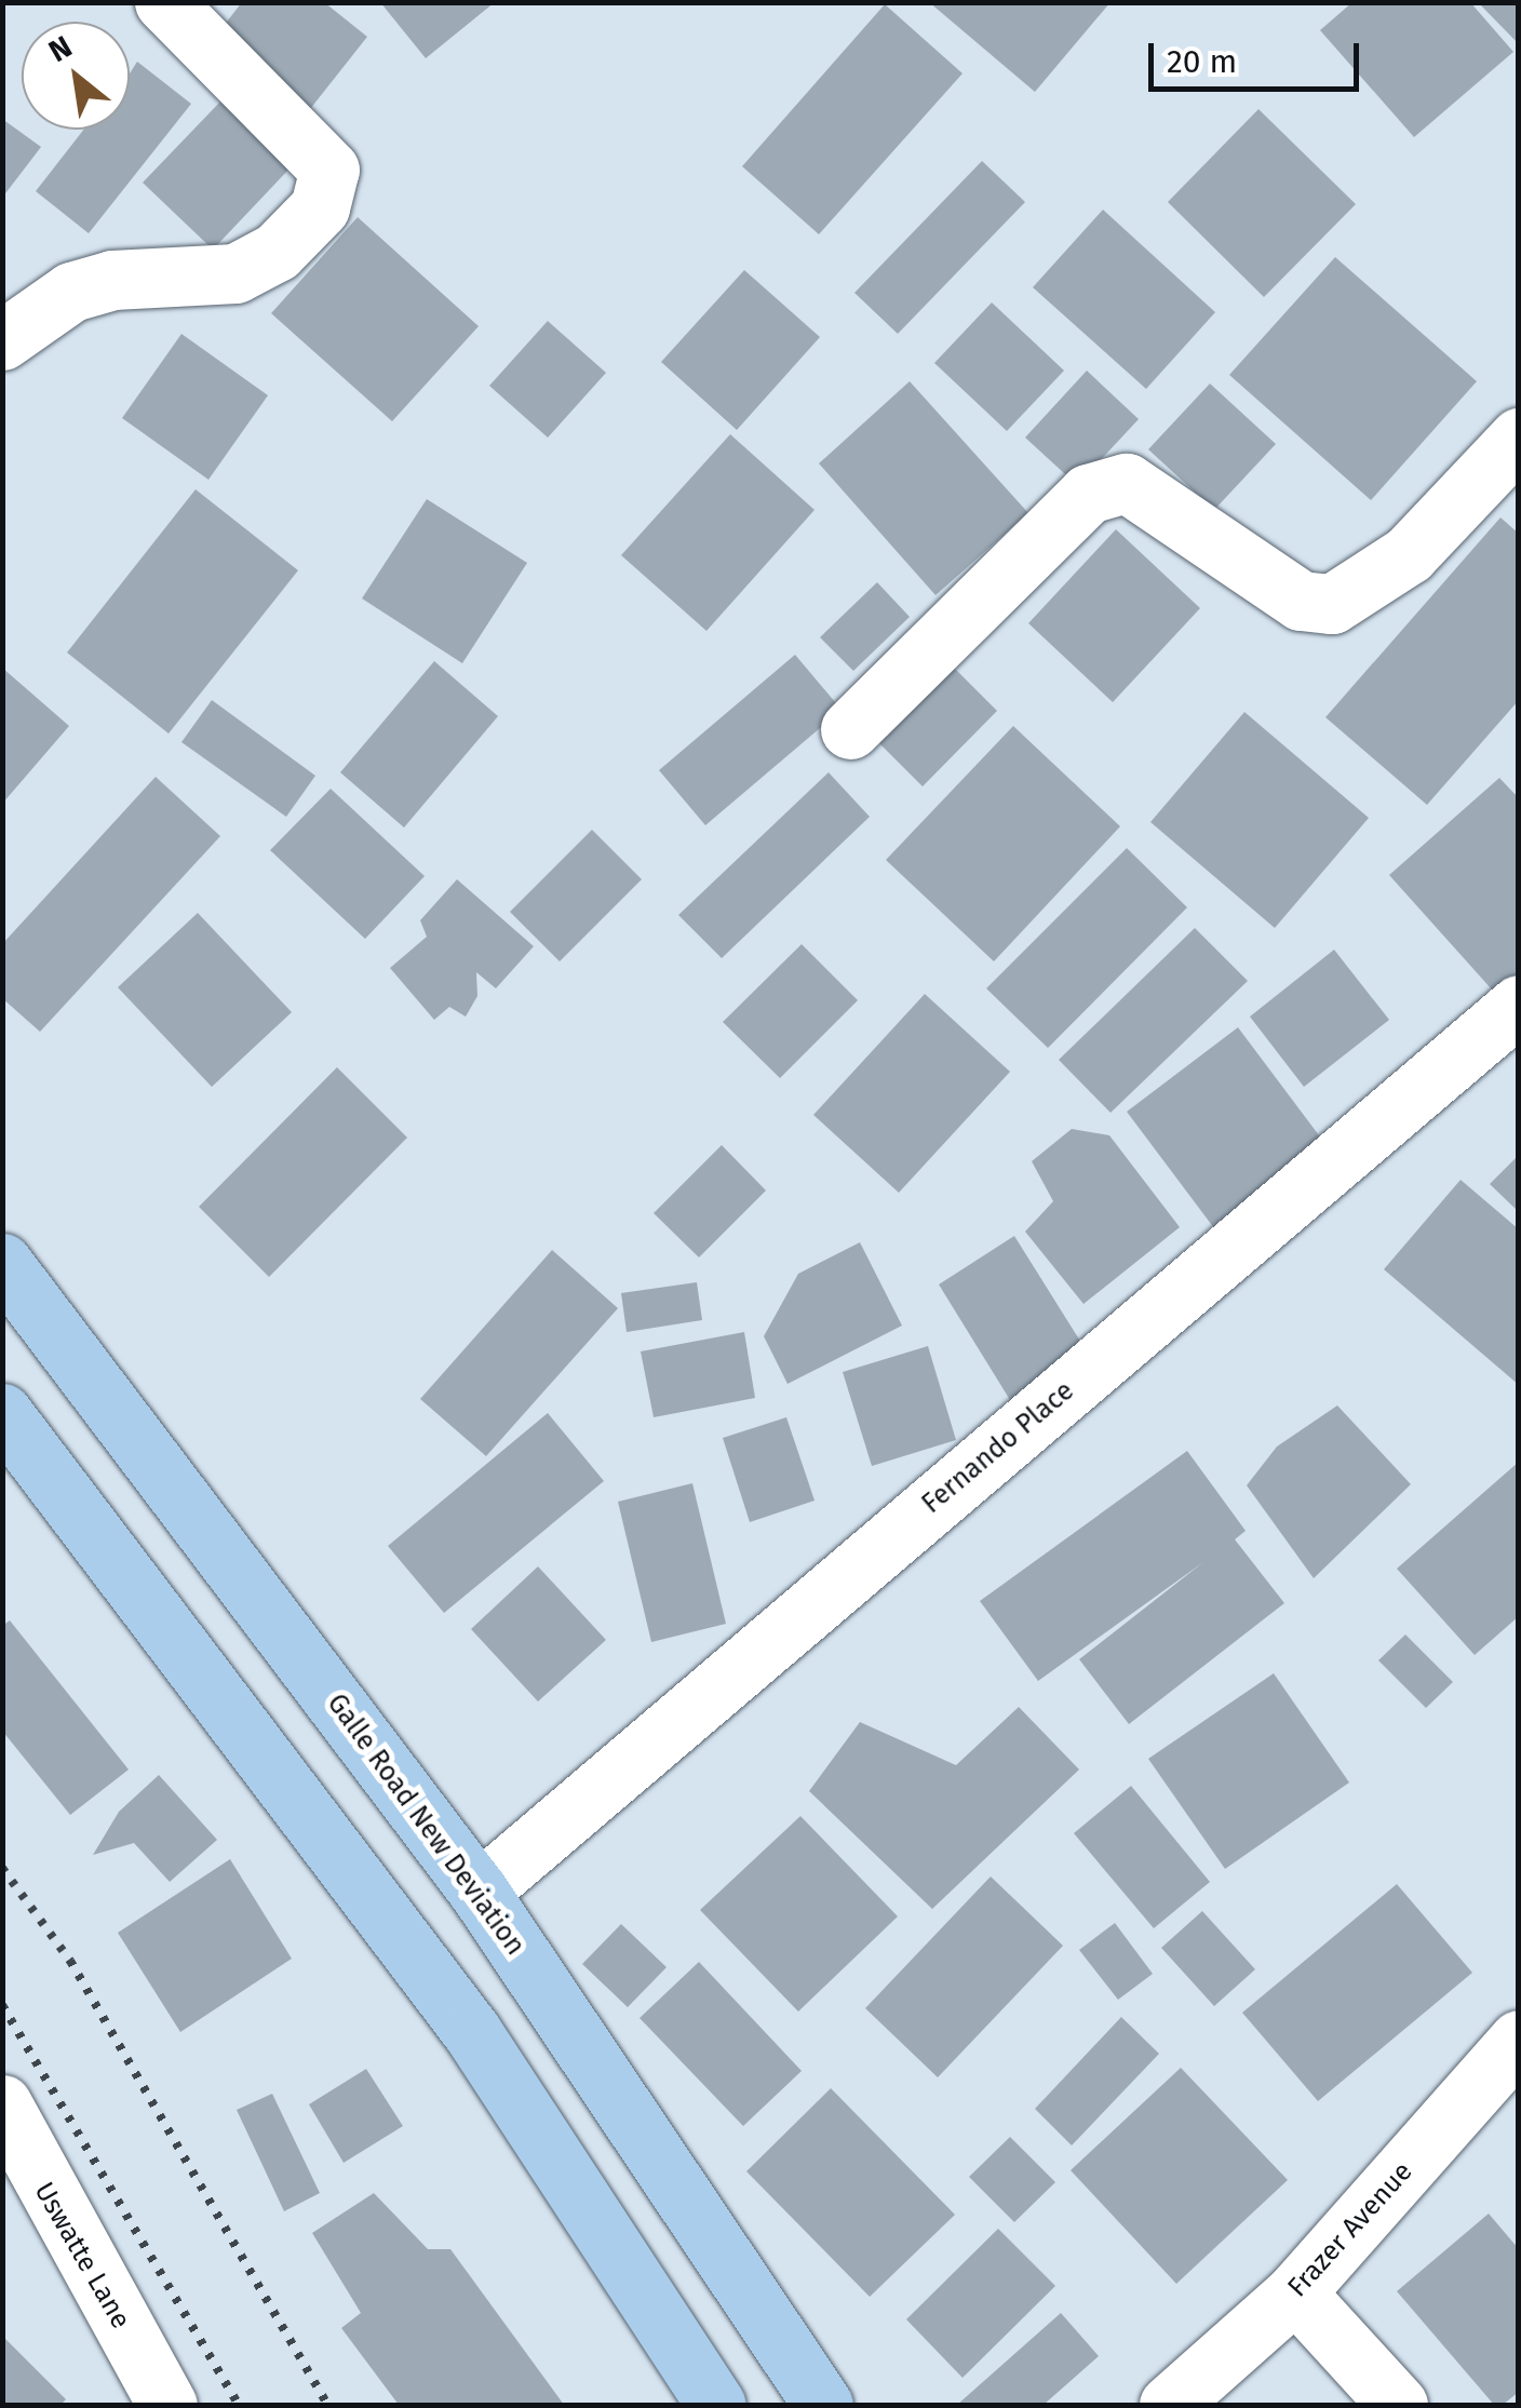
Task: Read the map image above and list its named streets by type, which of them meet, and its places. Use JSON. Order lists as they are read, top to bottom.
{
  "streets": {
    "main road": ["Galle Road New Deviation"],
    "street": ["Fernando Place", "Frazer Avenue", "Uswatte Lane"]
  },
  "crossings": [
    ["Fernando Place", "Galle Road New Deviation"]
  ],
  "scale_bar": "20 m",
  "north": "top left"
}
